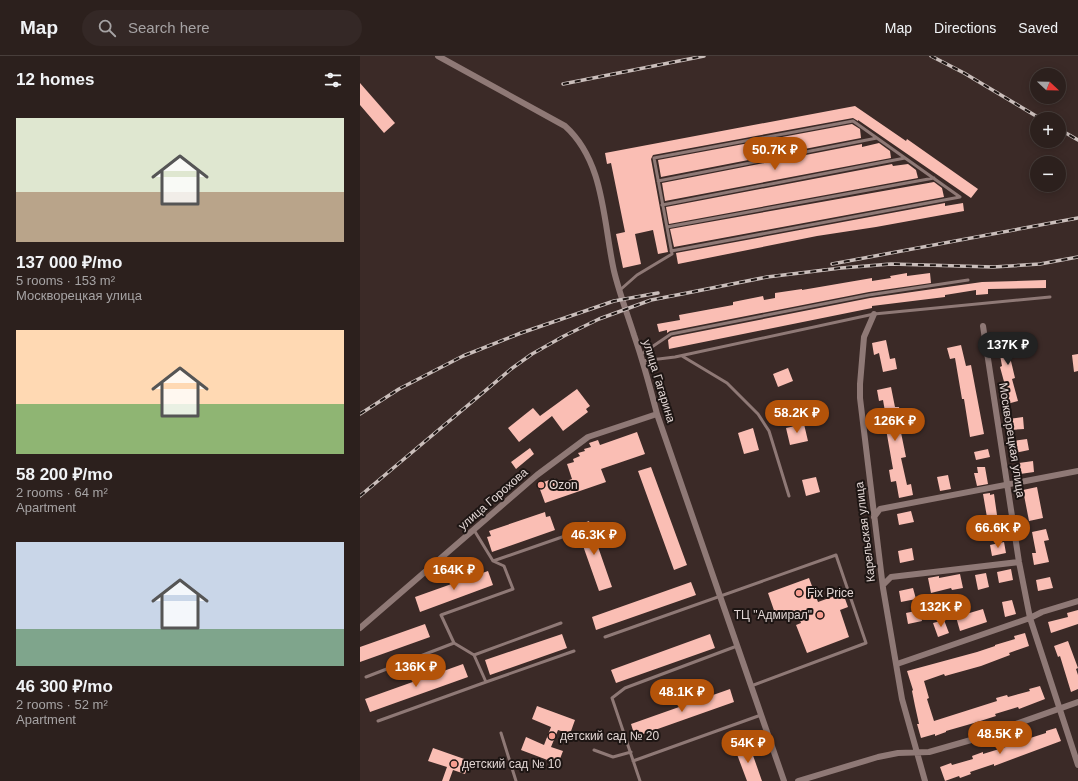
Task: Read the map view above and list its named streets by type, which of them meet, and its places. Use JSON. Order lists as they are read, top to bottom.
{
  "streets": {
    "street": [
      "улица Гагарина",
      "Москворецкая улица",
      "улица Горохова",
      "Карельская улица"
    ]
  },
  "crossings": [
    ["улица Гагарина", "улица Горохова"]
  ],
  "places": [
    "Ozon",
    "Fix Price",
    "ТЦ \"Адмирал\"",
    "детский сад № 20",
    "детский сад № 10"
  ],
  "north": "right",
  "page": {
    "header": "Map",
    "search": "Search here",
    "nav": ["Map", "Directions", "Saved"],
    "heading": "12 homes",
    "map_buttons": ["+", "−"],
    "list": [
      {
        "name": "137 000 ₽/mo",
        "note": "5 rooms · 153 m² · Москворецкая улица"
      },
      {
        "name": "58 200 ₽/mo",
        "note": "2 rooms · 64 m² · Apartment"
      },
      {
        "name": "46 300 ₽/mo",
        "note": "2 rooms · 52 m² · Apartment"
      }
    ],
    "price": [
      "50.7K ₽",
      "137K ₽",
      "58.2K ₽",
      "126K ₽",
      "66.6K ₽",
      "46.3K ₽",
      "164K ₽",
      "132K ₽",
      "136K ₽",
      "48.1K ₽",
      "48.5K ₽",
      "54K ₽"
    ]
  }
}
